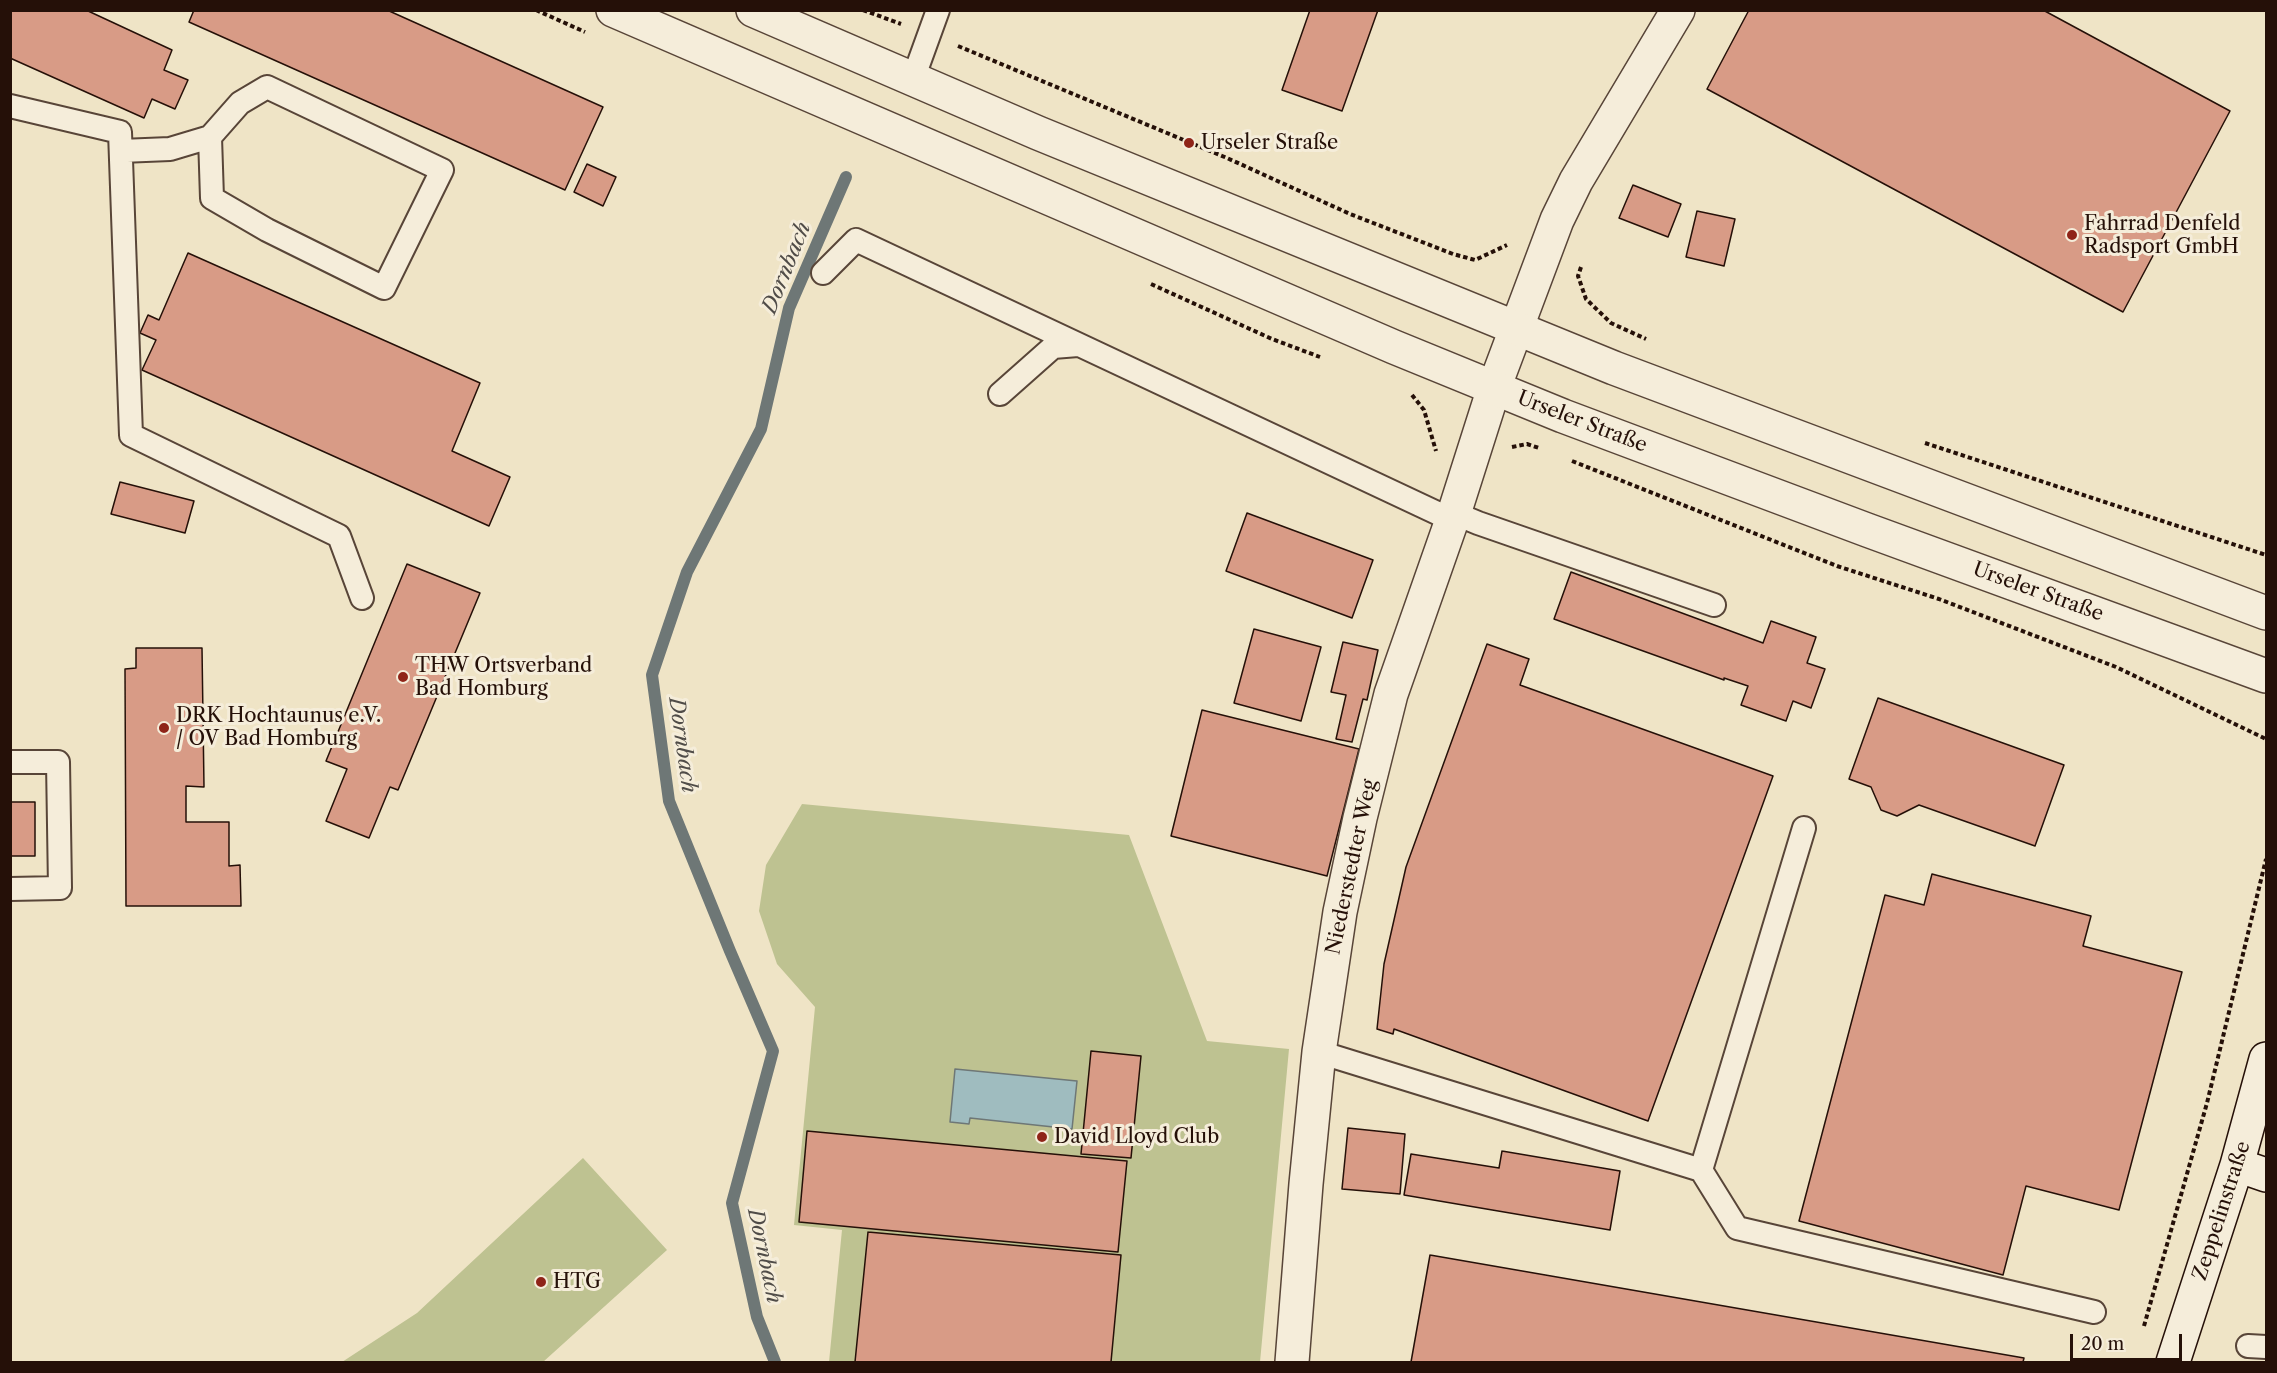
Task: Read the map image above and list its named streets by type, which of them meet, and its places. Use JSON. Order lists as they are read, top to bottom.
{
  "streets": {
    "street": ["Urseler Straße", "Niederstedter Weg", "Zeppelinstraße"]
  },
  "crossings": [
    ["Urseler Straße", "Niederstedter Weg"]
  ],
  "water": ["Dornbach"],
  "places": [
    "Urseler Straße",
    "Fahrrad Denfeld Radsport GmbH",
    "THW Ortsverband Bad Homburg",
    "DRK Hochtaunus e.V. / OV Bad Homburg",
    "David Lloyd Club",
    "HTG"
  ],
  "scale_bar": "20 m"
}
